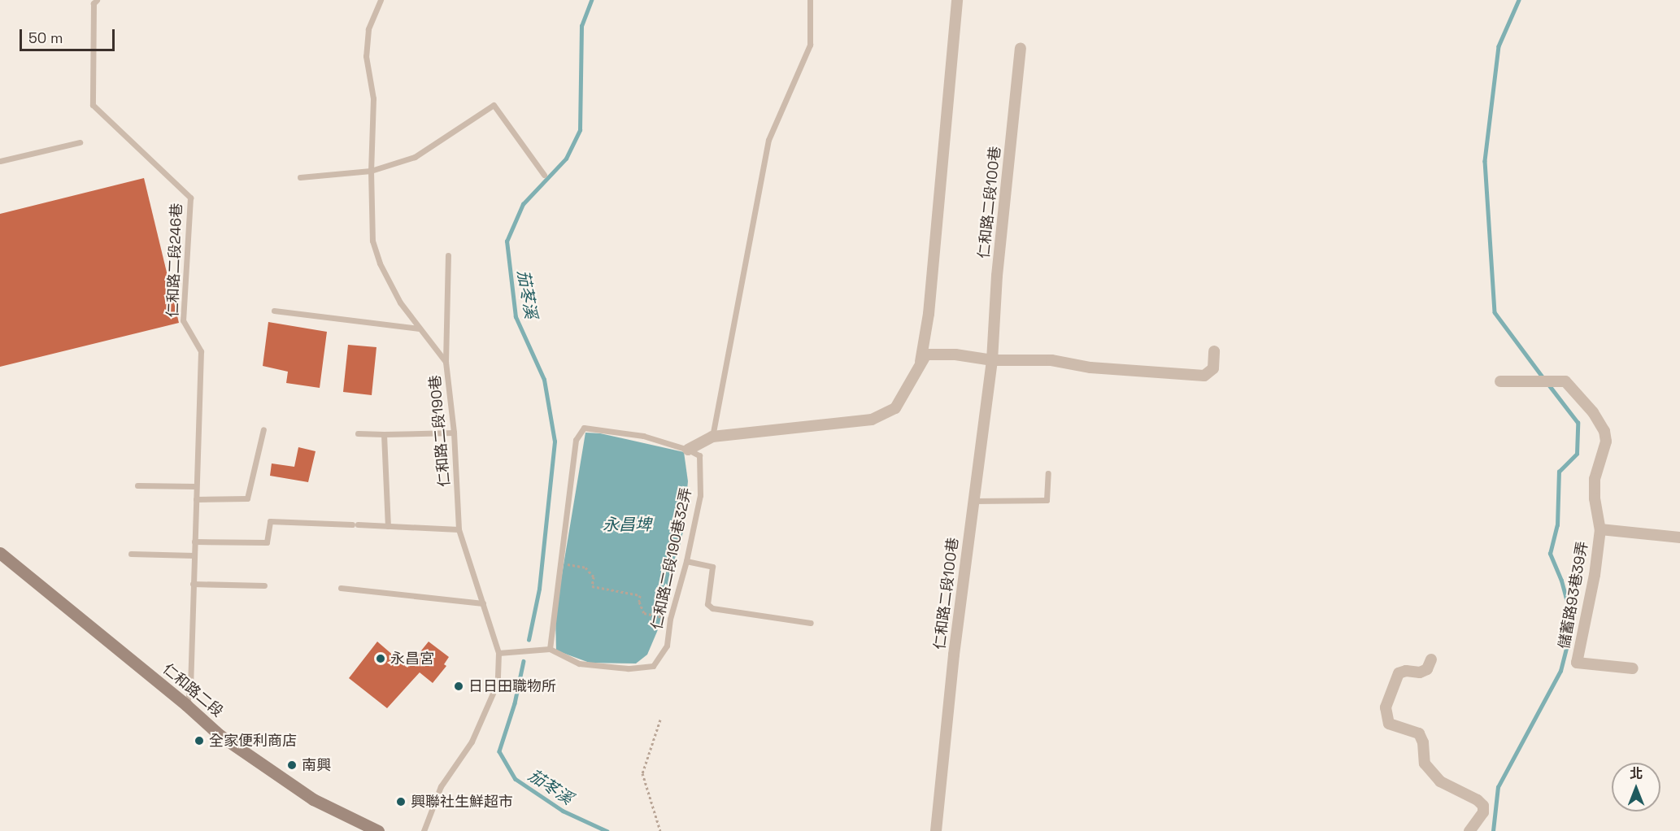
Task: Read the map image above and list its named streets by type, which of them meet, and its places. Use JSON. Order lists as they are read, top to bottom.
{
  "streets": {
    "main road": ["仁和路二段"],
    "street": ["仁和路二段100巷", "儲蓄路93巷39弄"],
    "lane": ["仁和路二段246巷", "仁和路二段190巷", "仁和路二段190巷32弄"]
  },
  "crossings": [
    ["仁和路二段246巷", "仁和路二段"]
  ],
  "water": ["茄苳溪", "永昌埤"],
  "places": [
    "永昌宮",
    "日日田職物所",
    "全家便利商店",
    "南興",
    "興聯社生鮮超市"
  ],
  "scale_bar": "50 m",
  "north": "top"
}
